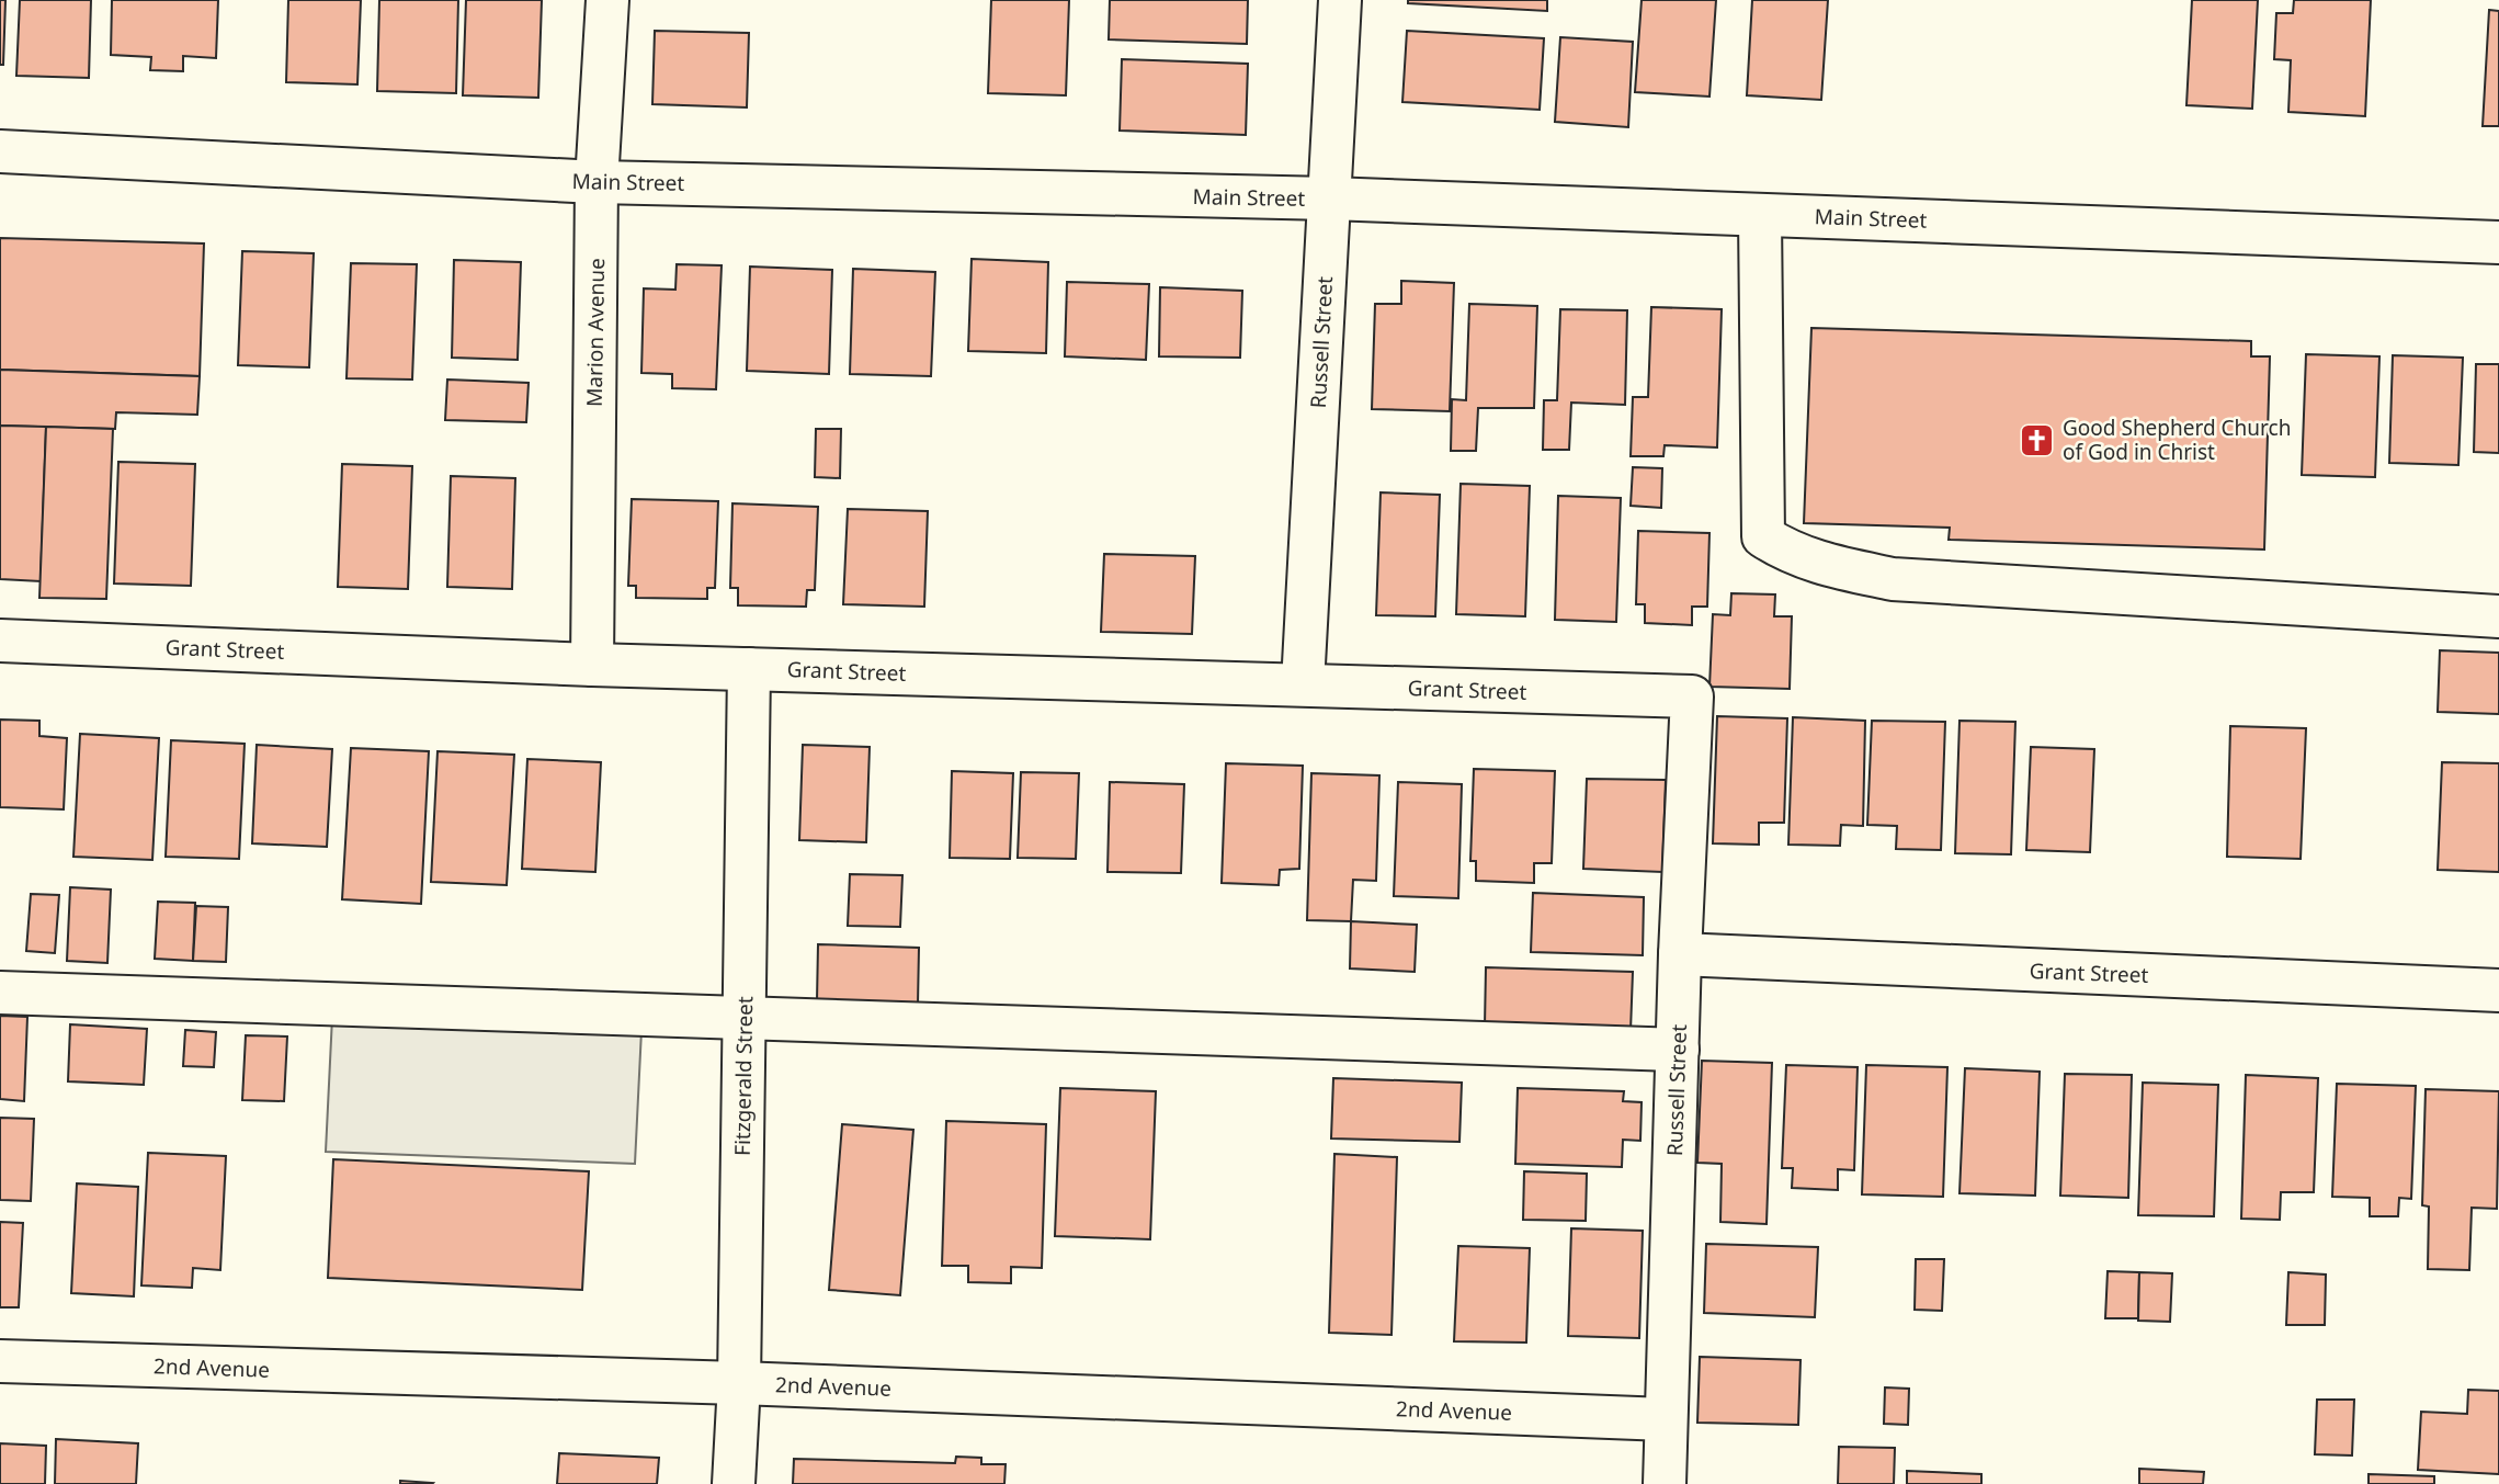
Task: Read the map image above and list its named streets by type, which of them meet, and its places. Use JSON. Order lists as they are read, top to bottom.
{
  "streets": {
    "street": [
      "Main Street",
      "Marion Avenue",
      "Russell Street",
      "Grant Street",
      "Fitzgerald Street",
      "2nd Avenue"
    ]
  },
  "crossings": [
    ["Main Street", "Marion Avenue"],
    ["Main Street", "Russell Street"],
    ["Marion Avenue", "Grant Street"],
    ["Russell Street", "Grant Street"],
    ["Russell Street", "2nd Avenue"],
    ["Grant Street", "Fitzgerald Street"],
    ["Fitzgerald Street", "2nd Avenue"]
  ],
  "places": {
    "church": ["Good Shepherd Church of God in Christ"]
  }
}
